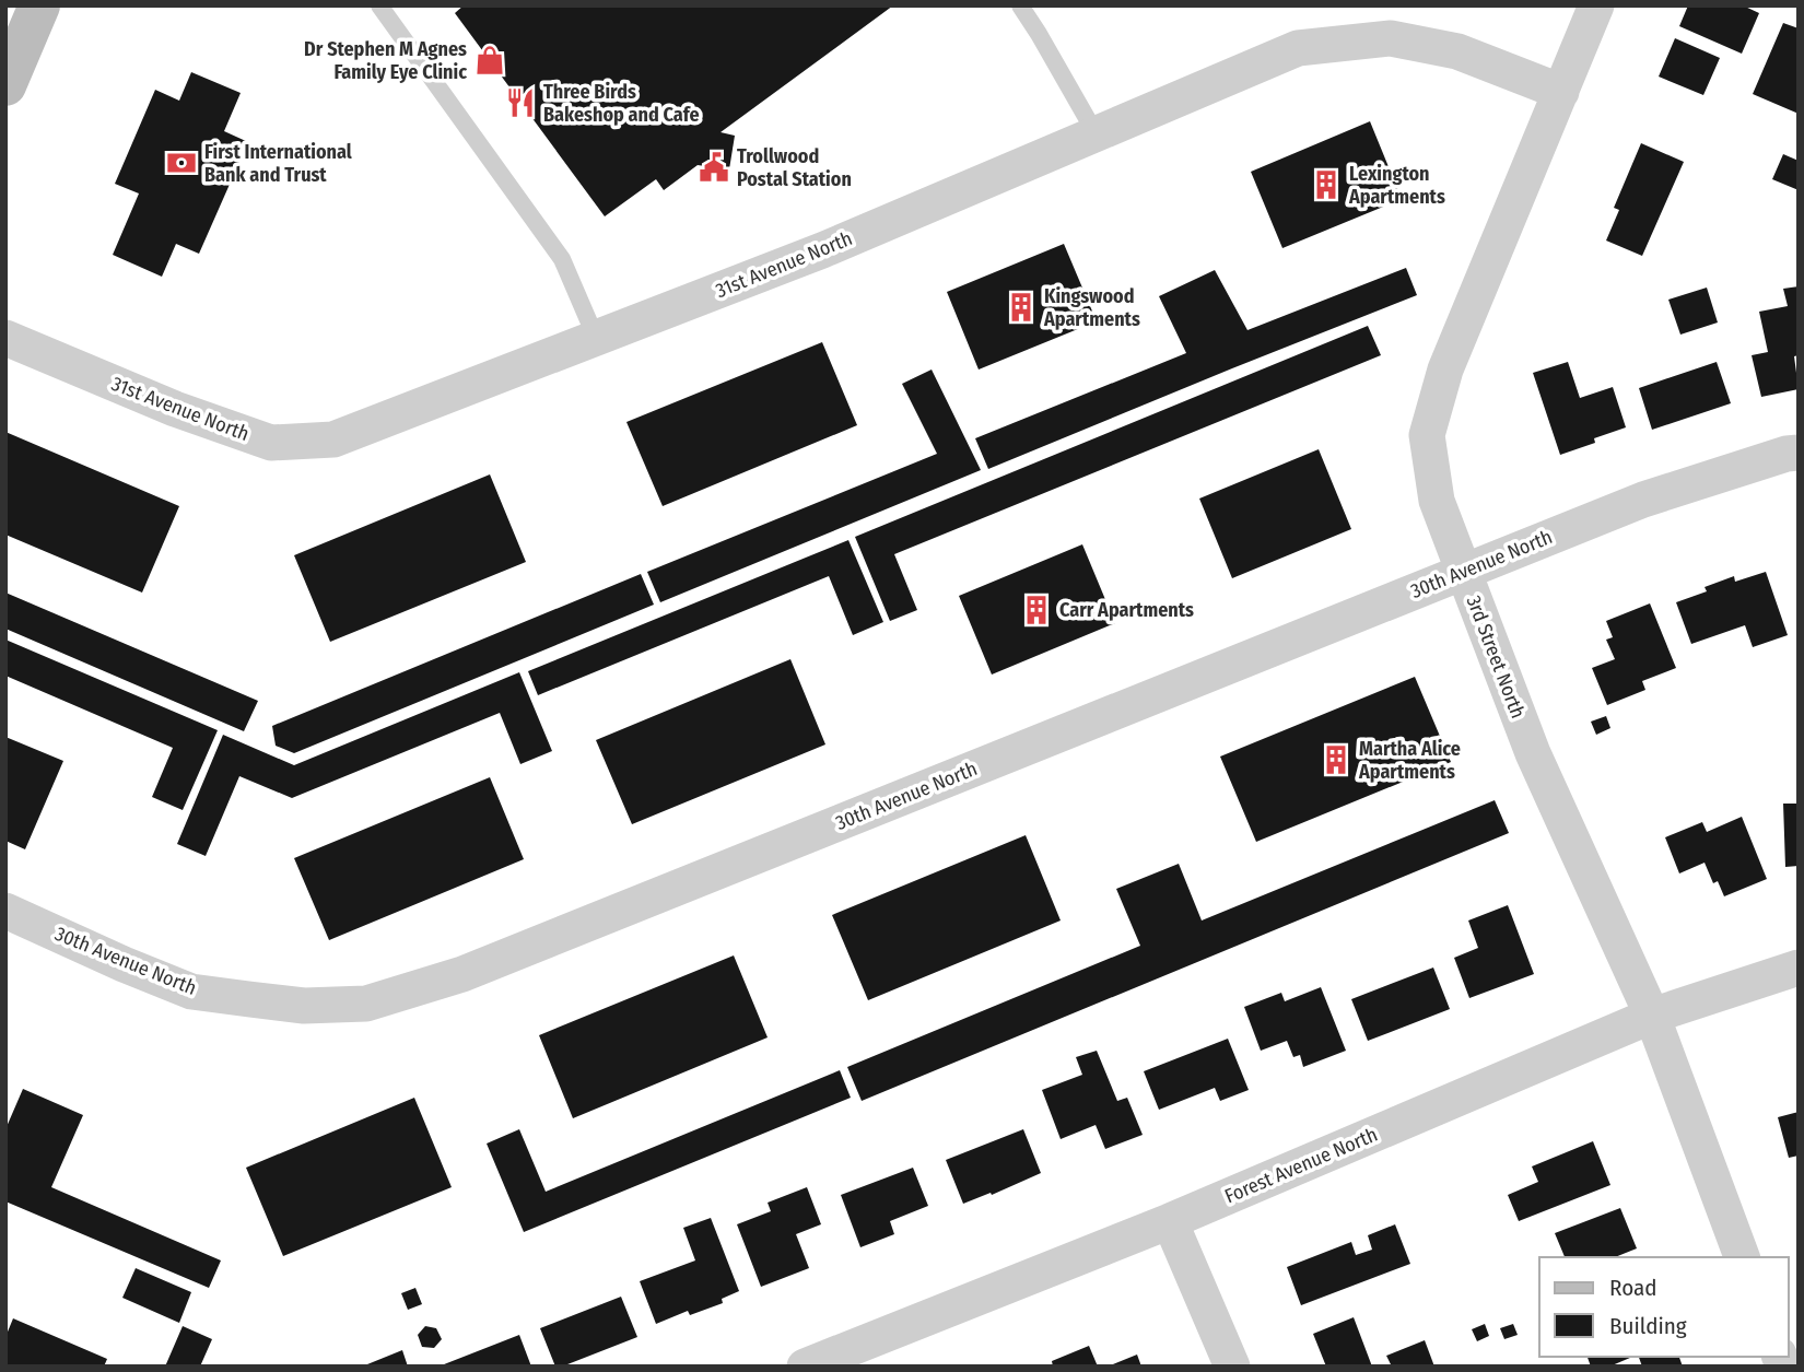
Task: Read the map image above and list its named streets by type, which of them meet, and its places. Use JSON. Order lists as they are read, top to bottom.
{
  "streets": {
    "street": [
      "31st Avenue North",
      "30th Avenue North",
      "3rd Street North",
      "Forest Avenue North"
    ]
  },
  "crossings": [
    ["31st Avenue North", "3rd Street North"],
    ["30th Avenue North", "3rd Street North"],
    ["3rd Street North", "Forest Avenue North"]
  ],
  "places": {
    "shop": ["Dr Stephen M Agnes Family Eye Clinic"],
    "restaurant": ["Three Birds Bakeshop and Cafe"],
    "bank": ["First International Bank and Trust"],
    "public building": ["Trollwood Postal Station"],
    "building": [
      "Lexington Apartments",
      "Kingswood Apartments",
      "Carr Apartments",
      "Martha Alice Apartments"
    ]
  },
  "legend": ["Road", "Building"]
}
